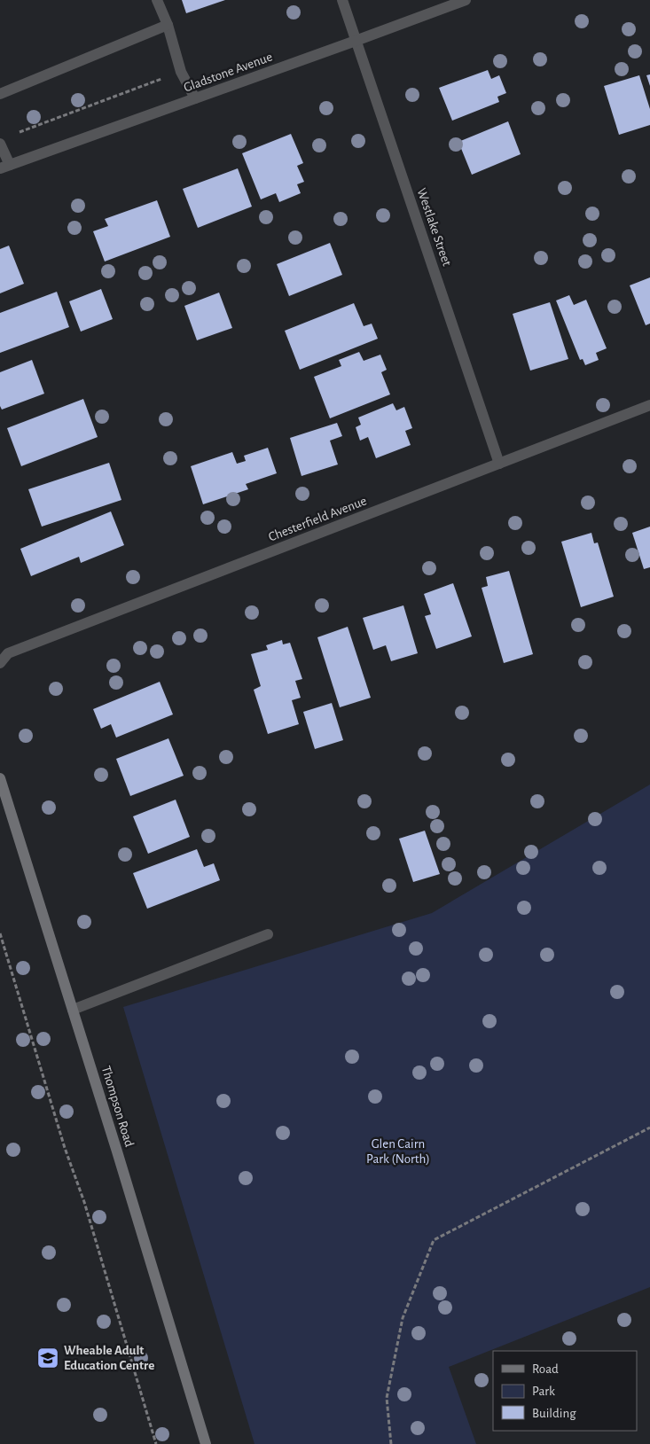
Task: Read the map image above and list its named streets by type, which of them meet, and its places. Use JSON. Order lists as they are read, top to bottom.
{
  "streets": {
    "street": [
      "Gladstone Avenue",
      "Westlake Street",
      "Chesterfield Avenue",
      "Thompson Road"
    ]
  },
  "crossings": [
    ["Gladstone Avenue", "Westlake Street"],
    ["Westlake Street", "Chesterfield Avenue"]
  ],
  "parks": ["Glen Cairn Park (North)"],
  "places": {
    "school or university": ["Wheable Adult Education Centre"]
  },
  "legend": ["Road", "Park", "Building"]
}
